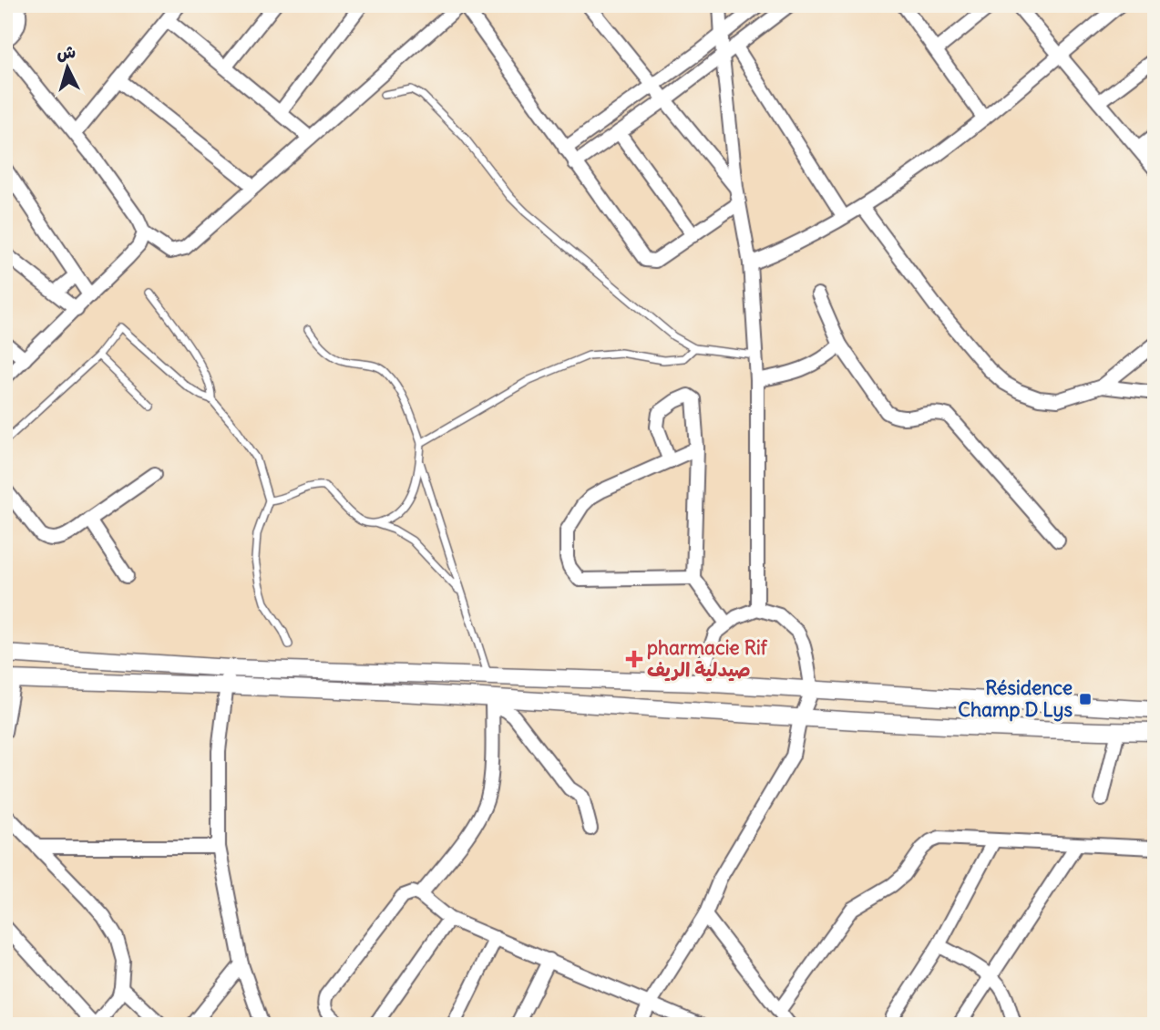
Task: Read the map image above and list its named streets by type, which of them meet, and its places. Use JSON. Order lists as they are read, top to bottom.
{
  "places": {
    "health": ["pharmacie Rif صيدلية الريف"],
    "transit": ["Résidence Champ D Lys"]
  },
  "north": "top"
}
